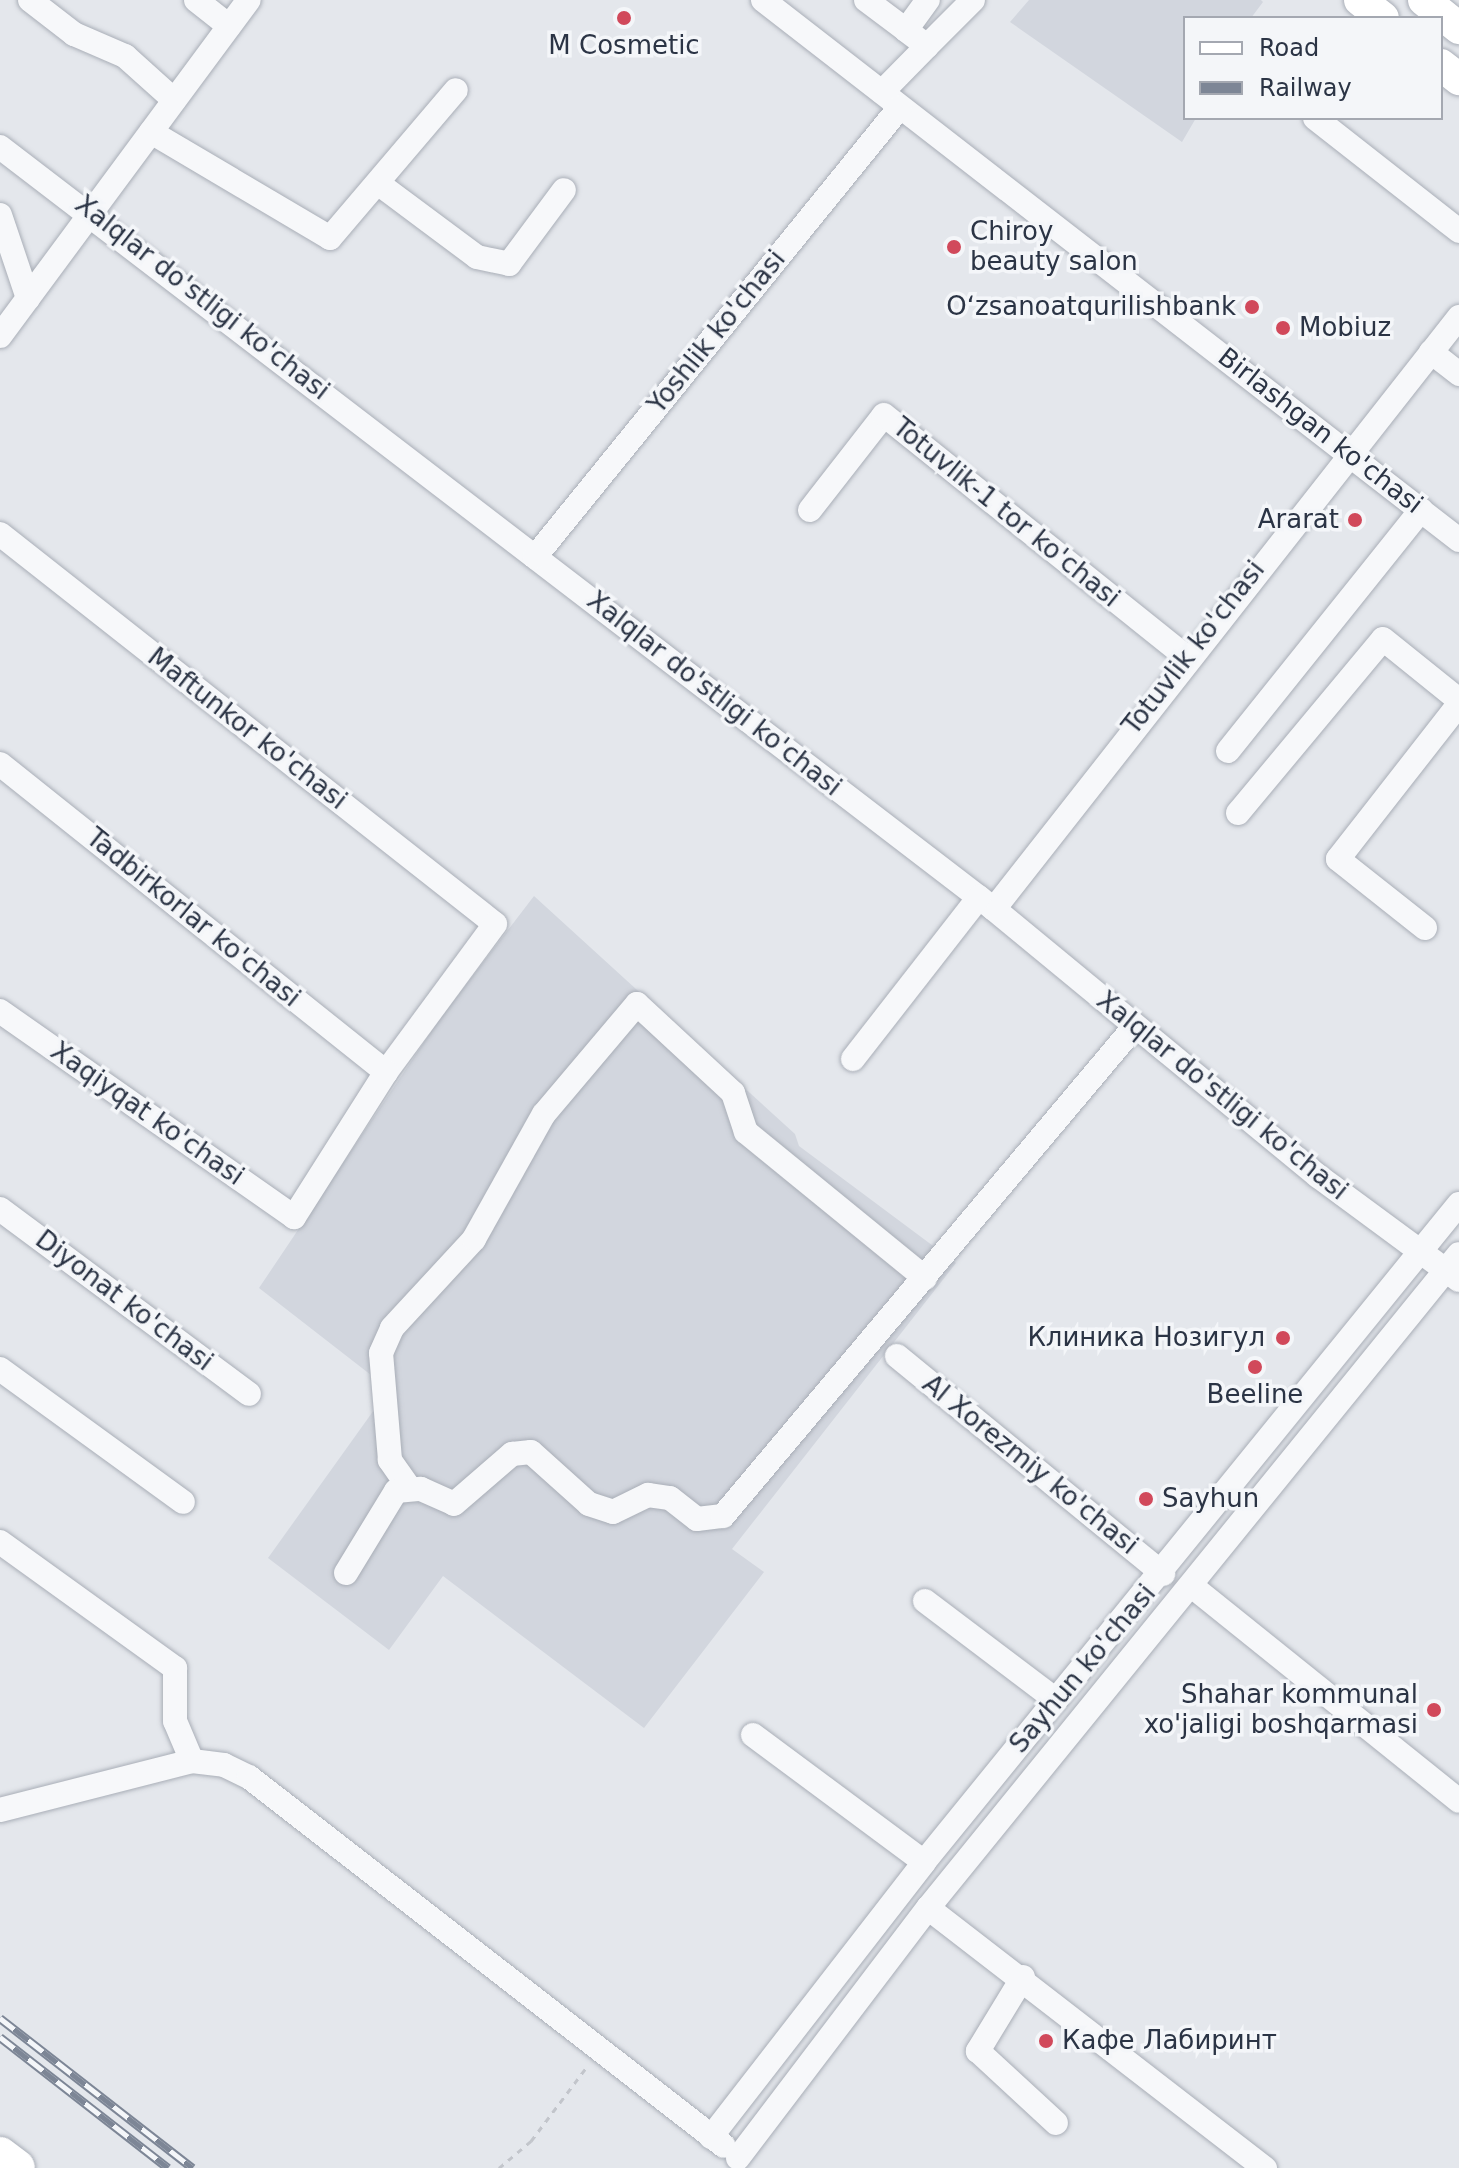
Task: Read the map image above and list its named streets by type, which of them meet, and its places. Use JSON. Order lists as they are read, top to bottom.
{
  "streets": {
    "street": [
      "Xalqlar do'stligi ko'chasi",
      "Yoshlik ko'chasi",
      "Birlashgan ko'chasi",
      "Totuvlik-1 tor ko'chasi",
      "Totuvlik ko'chasi",
      "Maftunkor ko'chasi",
      "Tadbirkorlar ko'chasi",
      "Xaqiyqat ko'chasi",
      "Diyonat ko'chasi",
      "Al Xorezmiy ko'chasi",
      "Sayhun ko'chasi"
    ]
  },
  "crossings": [
    ["Xalqlar do'stligi ko'chasi", "Yoshlik ko'chasi"],
    ["Xalqlar do'stligi ko'chasi", "Totuvlik ko'chasi"],
    ["Xalqlar do'stligi ko'chasi", "Sayhun ko'chasi"],
    ["Yoshlik ko'chasi", "Birlashgan ko'chasi"],
    ["Birlashgan ko'chasi", "Totuvlik ko'chasi"],
    ["Totuvlik-1 tor ko'chasi", "Totuvlik ko'chasi"],
    ["Maftunkor ko'chasi", "Tadbirkorlar ko'chasi"],
    ["Maftunkor ko'chasi", "Xaqiyqat ko'chasi"],
    ["Tadbirkorlar ko'chasi", "Xaqiyqat ko'chasi"],
    ["Al Xorezmiy ko'chasi", "Sayhun ko'chasi"]
  ],
  "places": [
    "M Cosmetic",
    "Chiroy beauty salon",
    "Oʻzsanoatqurilishbank",
    "Mobiuz",
    "Ararat",
    "Клиника Нозигул",
    "Beeline",
    "Sayhun",
    "Shahar kommunal xo'jaligi boshqarmasi",
    "Кафе Лабиринт"
  ],
  "legend": ["Road", "Railway"]
}
